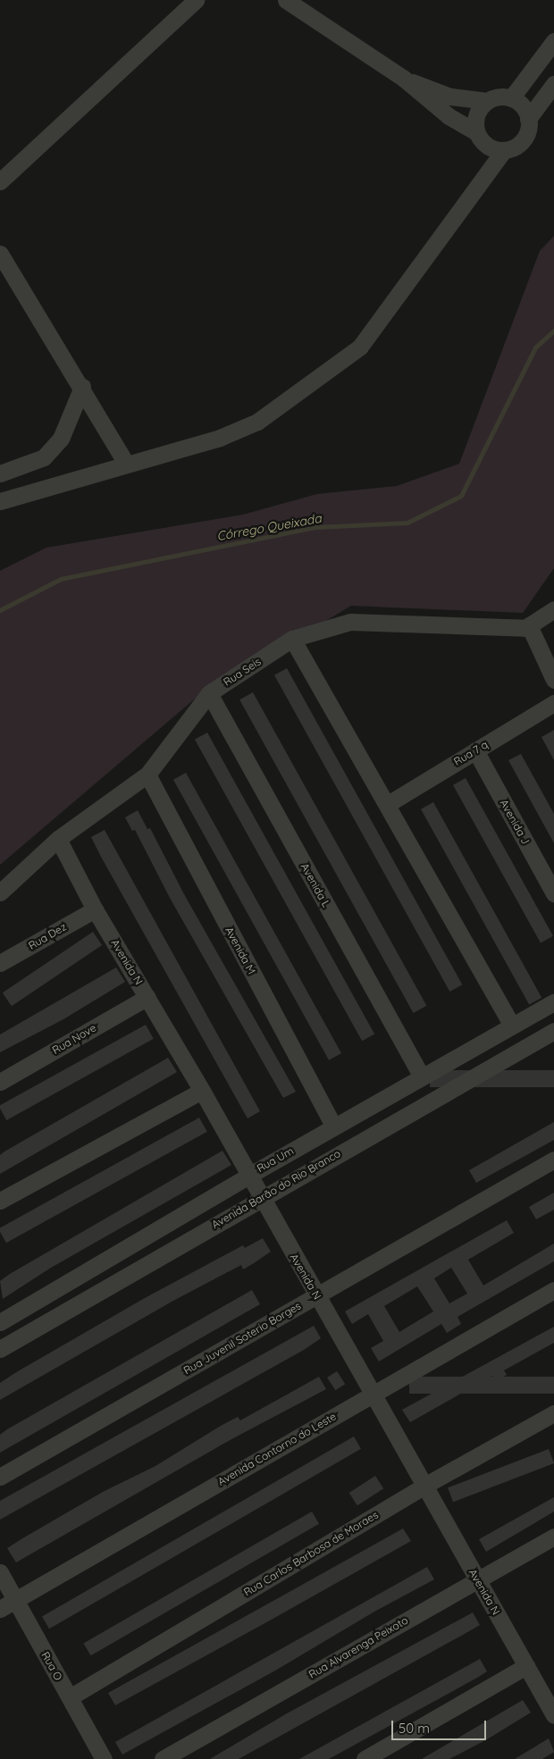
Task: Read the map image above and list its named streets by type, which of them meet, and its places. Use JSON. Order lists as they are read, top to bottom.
{
  "streets": {
    "street": [
      "Rua Seis",
      "Rua 7 q",
      "Avenida J",
      "Avenida L",
      "Rua Dez",
      "Avenida M",
      "Avenida N",
      "Rua Nove",
      "Rua Um",
      "Avenida Barão do Rio Branco",
      "Rua Juvenil Soterio Borges",
      "Avenida Contorno do Leste",
      "Rua Carlos Barbosa de Moraes",
      "Rua Alvarenga Peixoto",
      "Rua O"
    ]
  },
  "crossings": [
    ["Rua Seis", "Avenida L"],
    ["Rua Seis", "Avenida M"],
    ["Rua Seis", "Avenida N"],
    ["Rua 7 q", "Avenida J"],
    ["Avenida L", "Rua Um"],
    ["Rua Dez", "Avenida N"],
    ["Avenida M", "Rua Um"],
    ["Avenida N", "Rua Nove"],
    ["Avenida N", "Rua Um"],
    ["Avenida N", "Avenida Barão do Rio Branco"],
    ["Avenida N", "Rua Juvenil Soterio Borges"],
    ["Avenida N", "Avenida Contorno do Leste"],
    ["Avenida N", "Rua Carlos Barbosa de Moraes"],
    ["Avenida N", "Rua Alvarenga Peixoto"],
    ["Avenida Contorno do Leste", "Rua O"],
    ["Rua Carlos Barbosa de Moraes", "Rua O"]
  ],
  "water": ["Córrego Queixada"],
  "scale_bar": "50 m"
}
